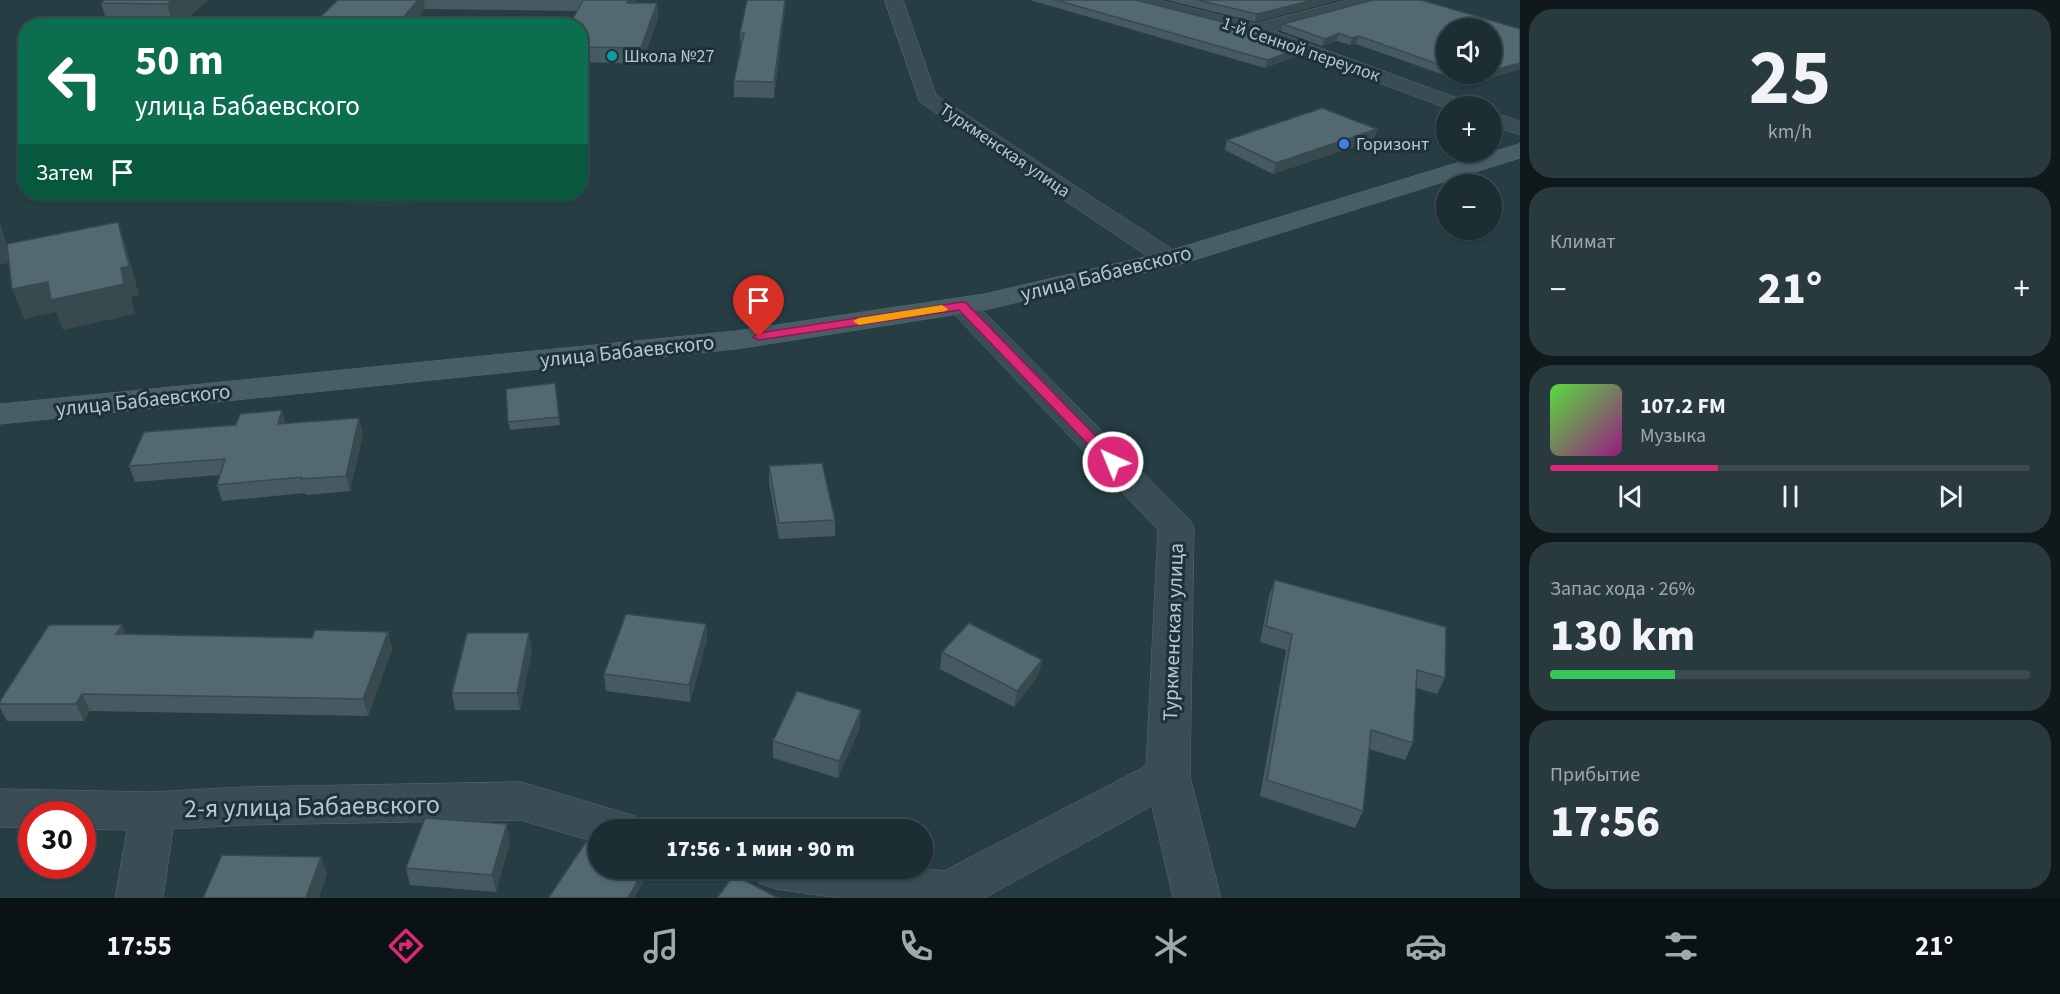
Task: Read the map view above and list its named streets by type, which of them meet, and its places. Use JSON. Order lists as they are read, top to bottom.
{
  "streets": {
    "main road": ["улица Бабаевского"],
    "street": ["1-й Сенной переулок", "Туркменская улица", "2-я улица Бабаевского"]
  },
  "crossings": [
    ["Туркменская улица", "улица Бабаевского"]
  ],
  "places": ["Школа №27", "Горизонт"],
  "page": {
    "tile": [
      ["25", "km/h"],
      "Климат",
      ["Запас хода · 26%", "130 km"],
      ["Прибытие", "17:56"]
    ],
    "map_buttons": ["+", "−"],
    "turn": ["50 m", "улица Бабаевского"],
    "then": "Затем",
    "heat": ["−", "21°", "+"],
    "song": ["107.2 FM", "Музыка"],
    "limit": "30",
    "trip": "17:56 · 1 мин · 90 m",
    "tabs": ["17:55", "21°"]
  }
}
